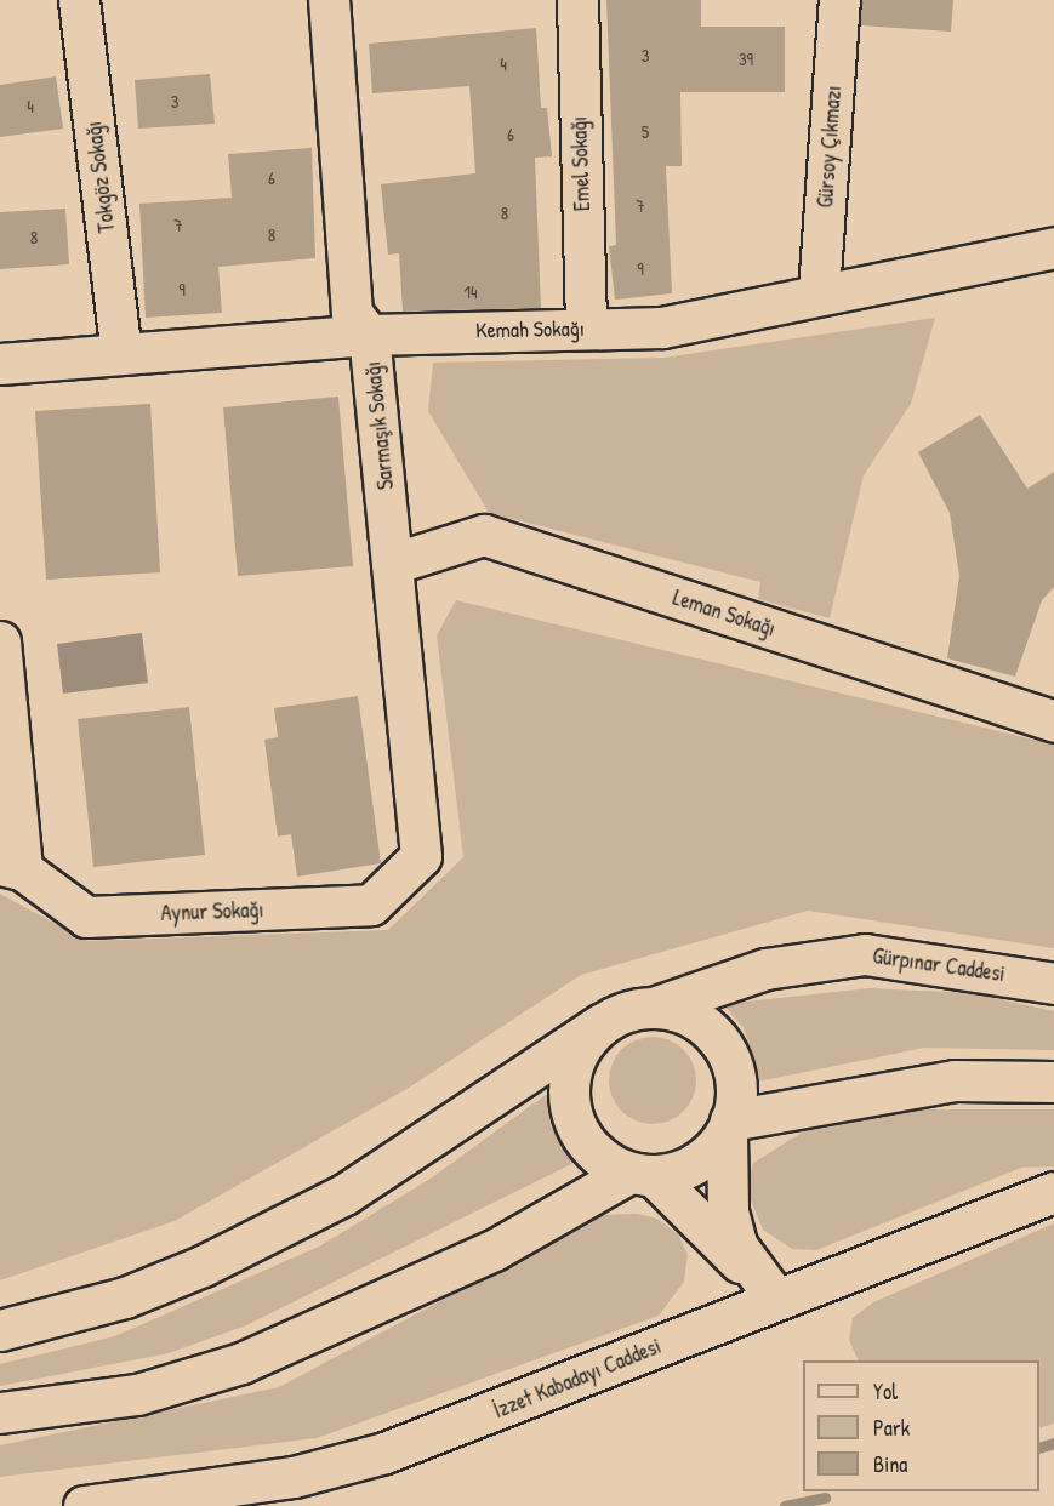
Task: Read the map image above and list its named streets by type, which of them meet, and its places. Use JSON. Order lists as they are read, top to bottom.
{
  "streets": {
    "street": [
      "Gürsoy Çıkmazı",
      "Emel Sokağı",
      "Tokgöz Sokağı",
      "Kemah Sokağı",
      "Sarmaşık Sokağı",
      "Leman Sokağı",
      "Aynur Sokağı",
      "Gürpınar Caddesi",
      "İzzet Kabadayı Caddesi"
    ]
  },
  "crossings": [
    ["Gürsoy Çıkmazı", "Kemah Sokağı"],
    ["Emel Sokağı", "Kemah Sokağı"],
    ["Tokgöz Sokağı", "Kemah Sokağı"],
    ["Kemah Sokağı", "Sarmaşık Sokağı"],
    ["Sarmaşık Sokağı", "Leman Sokağı"],
    ["Sarmaşık Sokağı", "Aynur Sokağı"]
  ],
  "house_numbers": [
    "3",
    "39",
    "4",
    "3",
    "4",
    "5",
    "6",
    "6",
    "7",
    "8",
    "7",
    "8",
    "8",
    "9",
    "9",
    "14"
  ],
  "legend": ["Yol", "Park", "Bina"]
}
